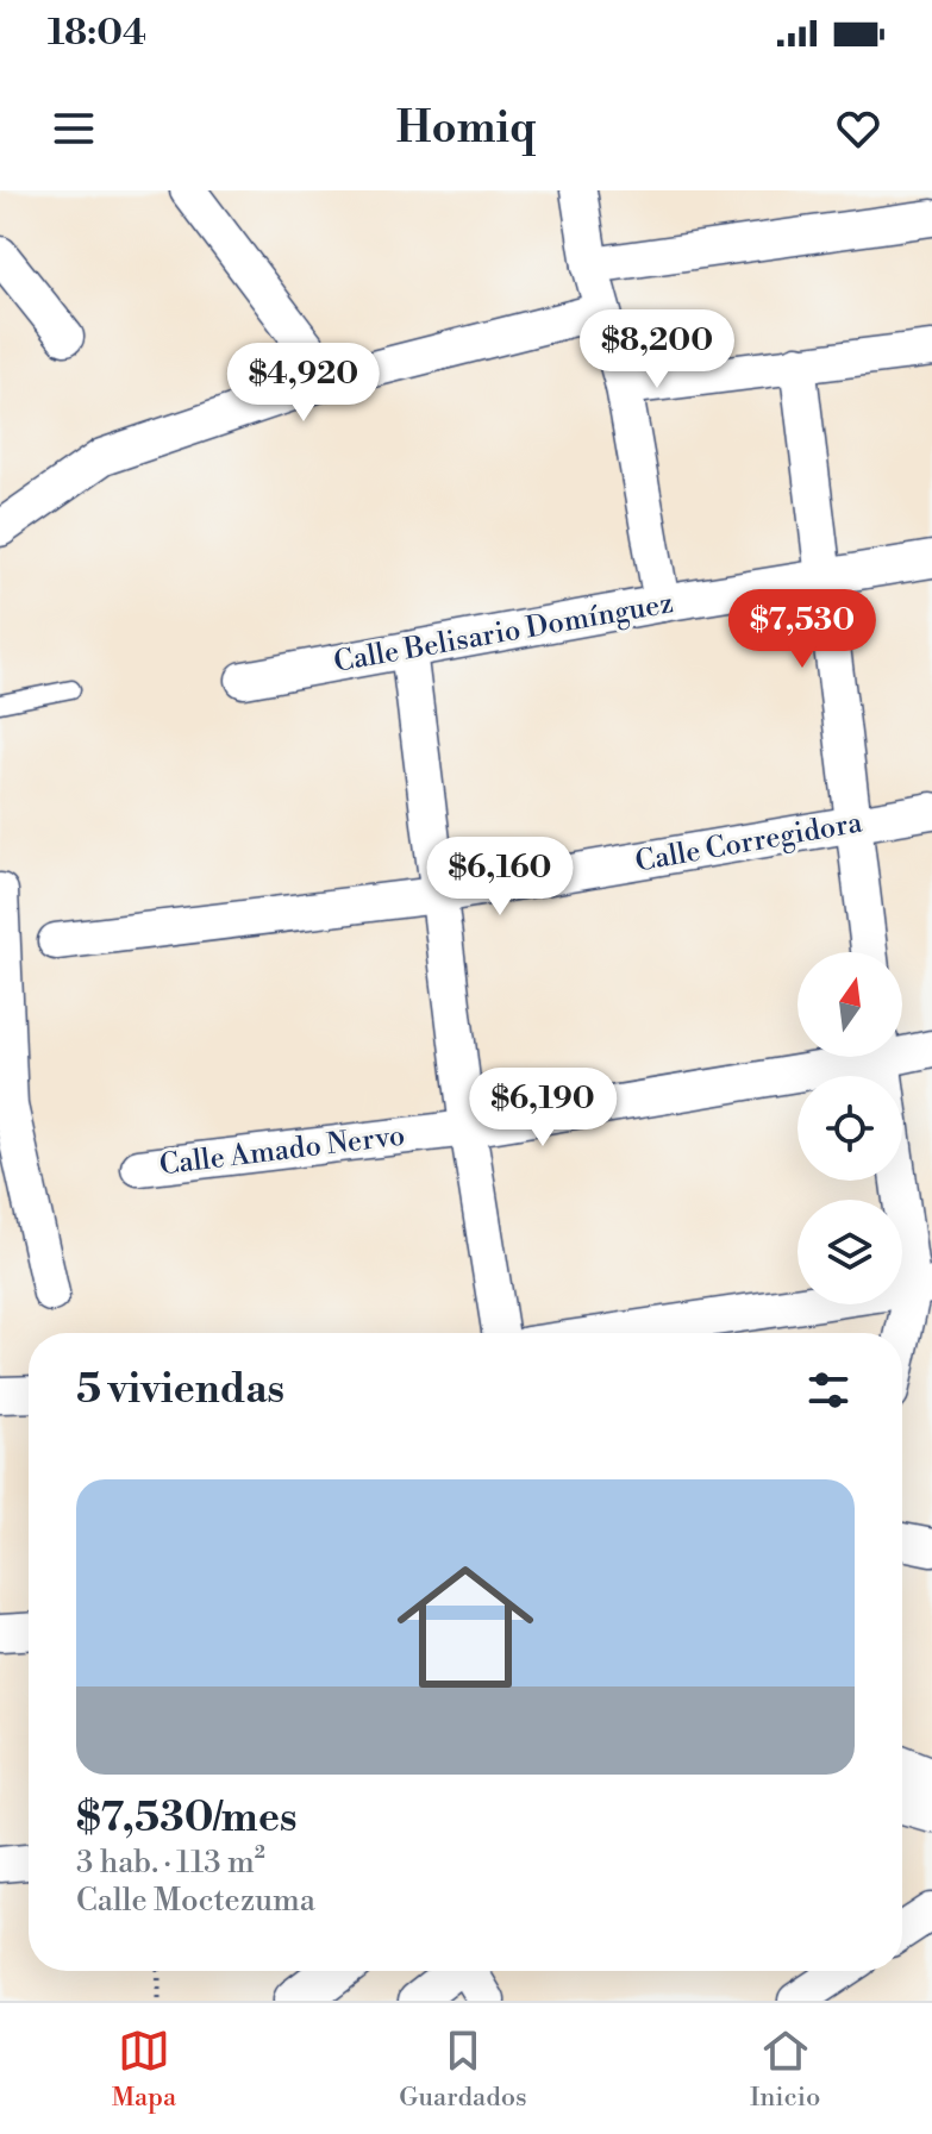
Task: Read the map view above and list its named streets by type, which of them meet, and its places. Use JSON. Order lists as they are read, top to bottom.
{
  "streets": {
    "street": ["Calle Belisario Domínguez", "Calle Corregidora", "Calle Amado Nervo"]
  },
  "north": "top",
  "page": {
    "status": "18:04",
    "header": "Homiq",
    "price": [
      "$8,200",
      "$4,920",
      "$7,530",
      "$6,160",
      "$6,190"
    ],
    "heading": "5 viviendas",
    "list": [
      {
        "name": "$7,530/mes",
        "note": "3 hab. · 113 m² · Calle Moctezuma"
      }
    ],
    "tabs": ["Mapa", "Guardados", "Inicio"]
  }
}
